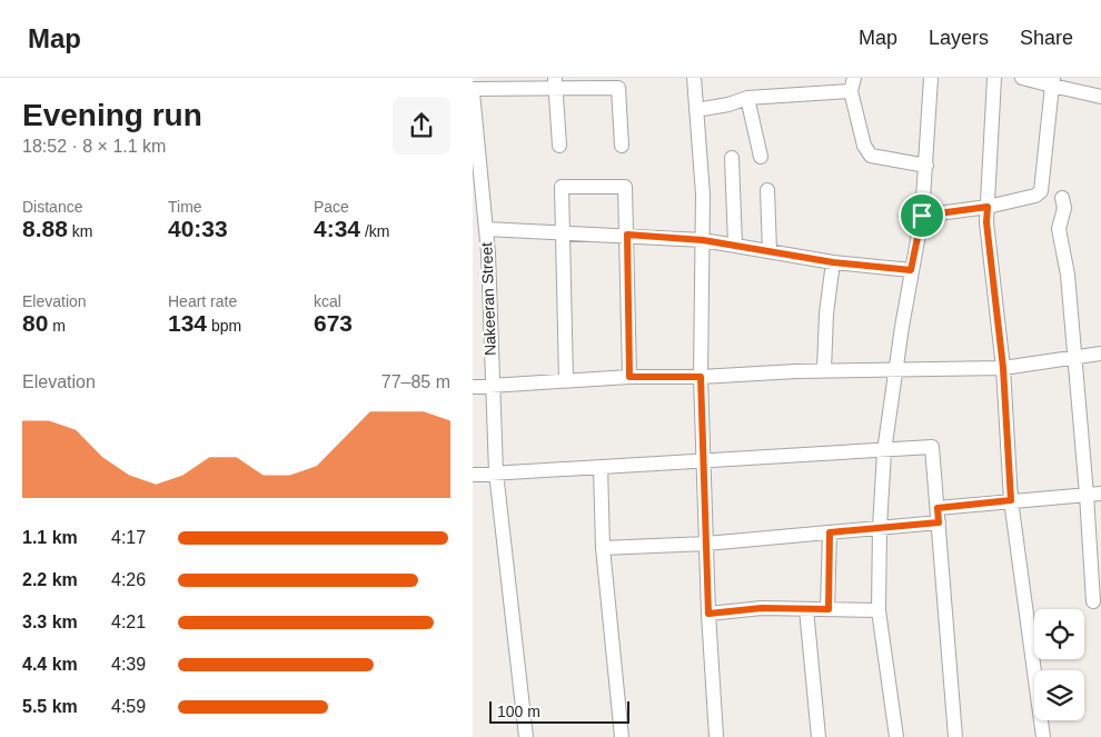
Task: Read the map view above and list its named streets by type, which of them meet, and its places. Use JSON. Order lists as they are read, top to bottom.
{
  "streets": {
    "street": ["Nakeeran Street"]
  },
  "scale_bar": "100 m",
  "page": {
    "header": "Map",
    "nav": ["Map", "Layers", "Share"],
    "heading": ["Evening run", "18:52 · 8 × 1.1 km"],
    "stats": [
      ["Distance", "8.88 km"],
      ["Time", "40:33"],
      ["Pace", "4:34 /km"],
      ["Elevation", "80 m"],
      ["Heart rate", "134 bpm"],
      ["kcal", "673"]
    ],
    "chart": ["Elevation", "77–85 m"],
    "list": [
      {
        "name": "1.1 km",
        "note": "4:17"
      },
      {
        "name": "2.2 km",
        "note": "4:26"
      },
      {
        "name": "3.3 km",
        "note": "4:21"
      },
      {
        "name": "4.4 km",
        "note": "4:39"
      },
      {
        "name": "5.5 km",
        "note": "4:59"
      }
    ],
    "scale": "100 m"
  }
}
